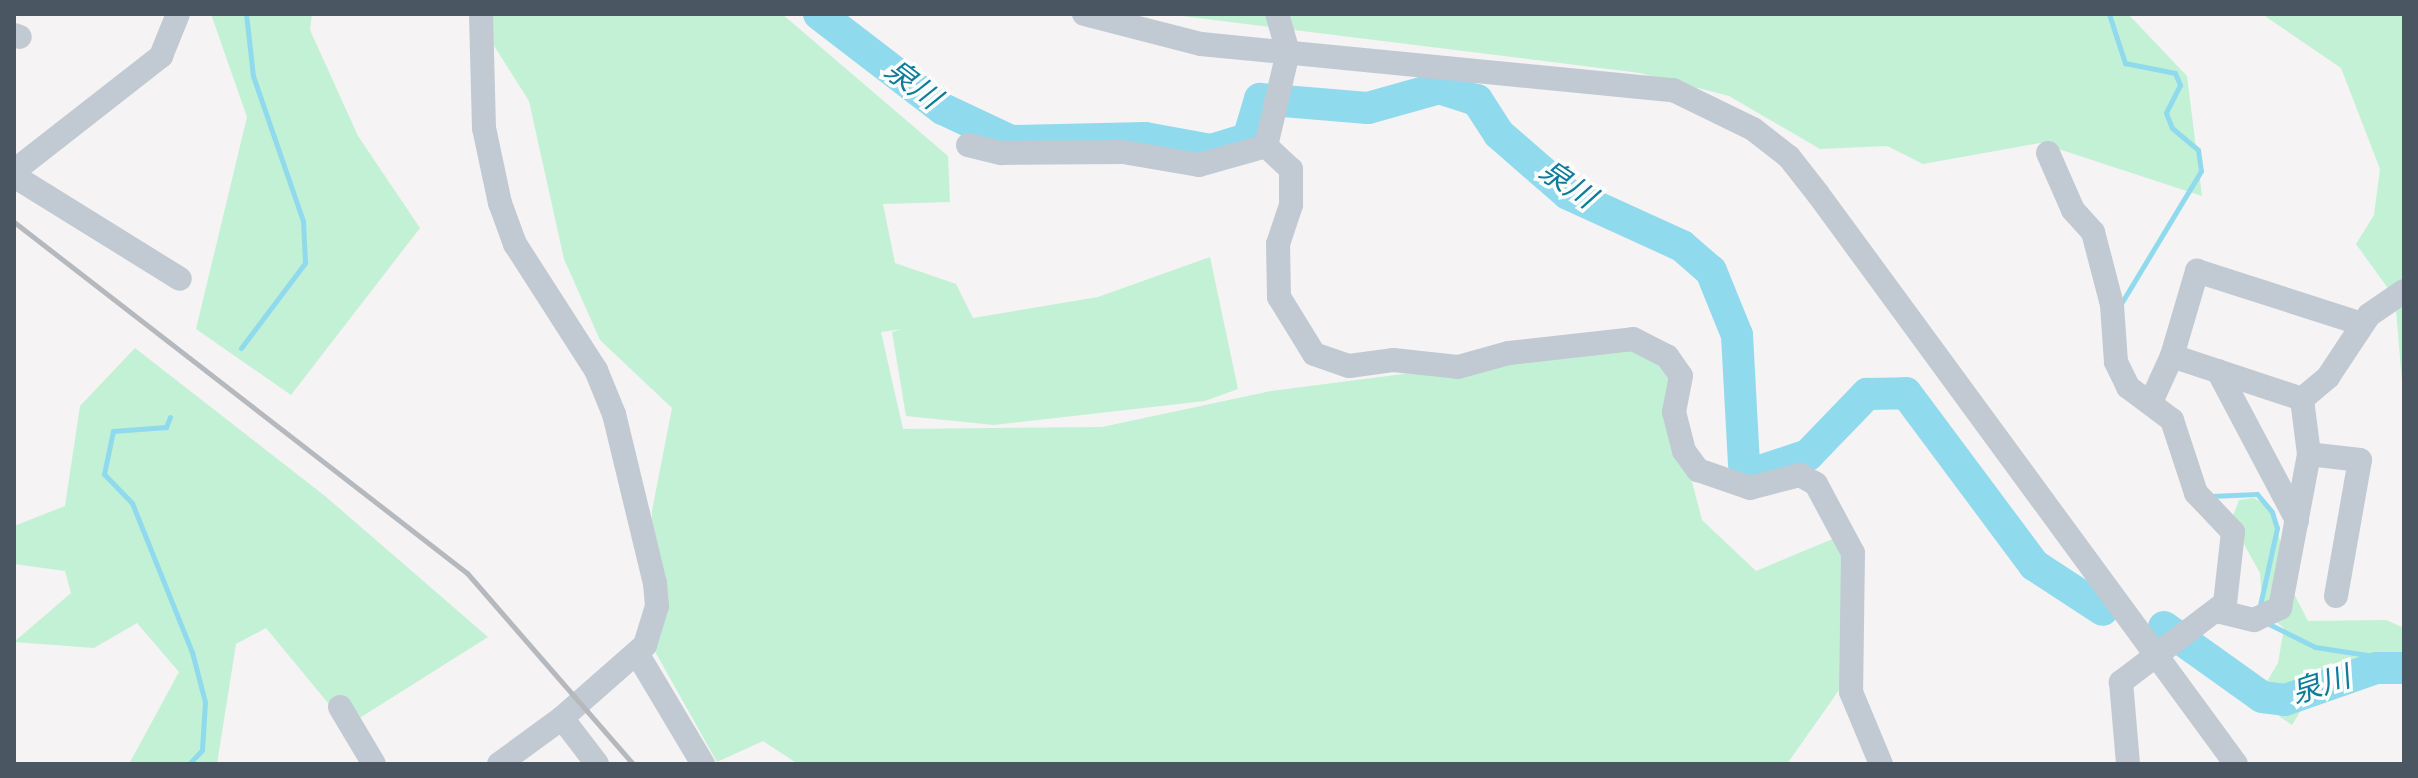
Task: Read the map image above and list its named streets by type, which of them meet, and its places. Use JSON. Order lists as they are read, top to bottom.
{
  "water": ["泉川"]
}
